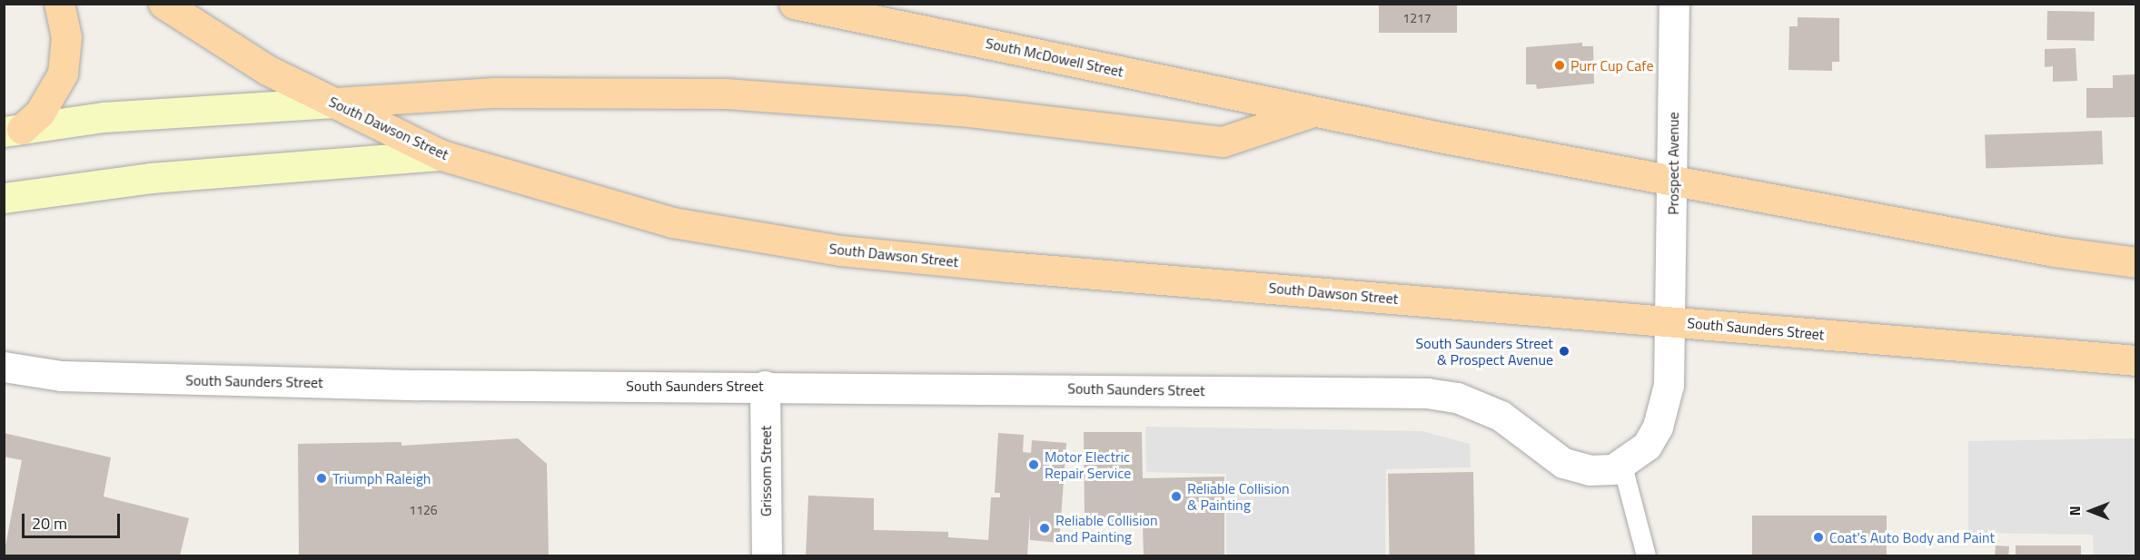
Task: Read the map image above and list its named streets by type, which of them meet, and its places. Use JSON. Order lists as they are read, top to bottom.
{
  "streets": {
    "main road": ["South McDowell Street", "South Dawson Street", "South Saunders Street"],
    "street": ["Prospect Avenue", "Grissom Street"]
  },
  "crossings": [
    ["South McDowell Street", "Prospect Avenue"],
    ["South Dawson Street", "Prospect Avenue"],
    ["South Dawson Street", "South Saunders Street"],
    ["Prospect Avenue", "South Saunders Street"],
    ["South Saunders Street", "Grissom Street"]
  ],
  "places": [
    "Purr Cup Cafe",
    "South Saunders Street & Prospect Avenue",
    "Motor Electric Repair Service",
    "Triumph Raleigh",
    "Reliable Collision & Painting",
    "Reliable Collision and Painting",
    "Coat's Auto Body and Paint"
  ],
  "house_numbers": ["1217", "1126"],
  "scale_bar": "20 m",
  "north": "left"
}
